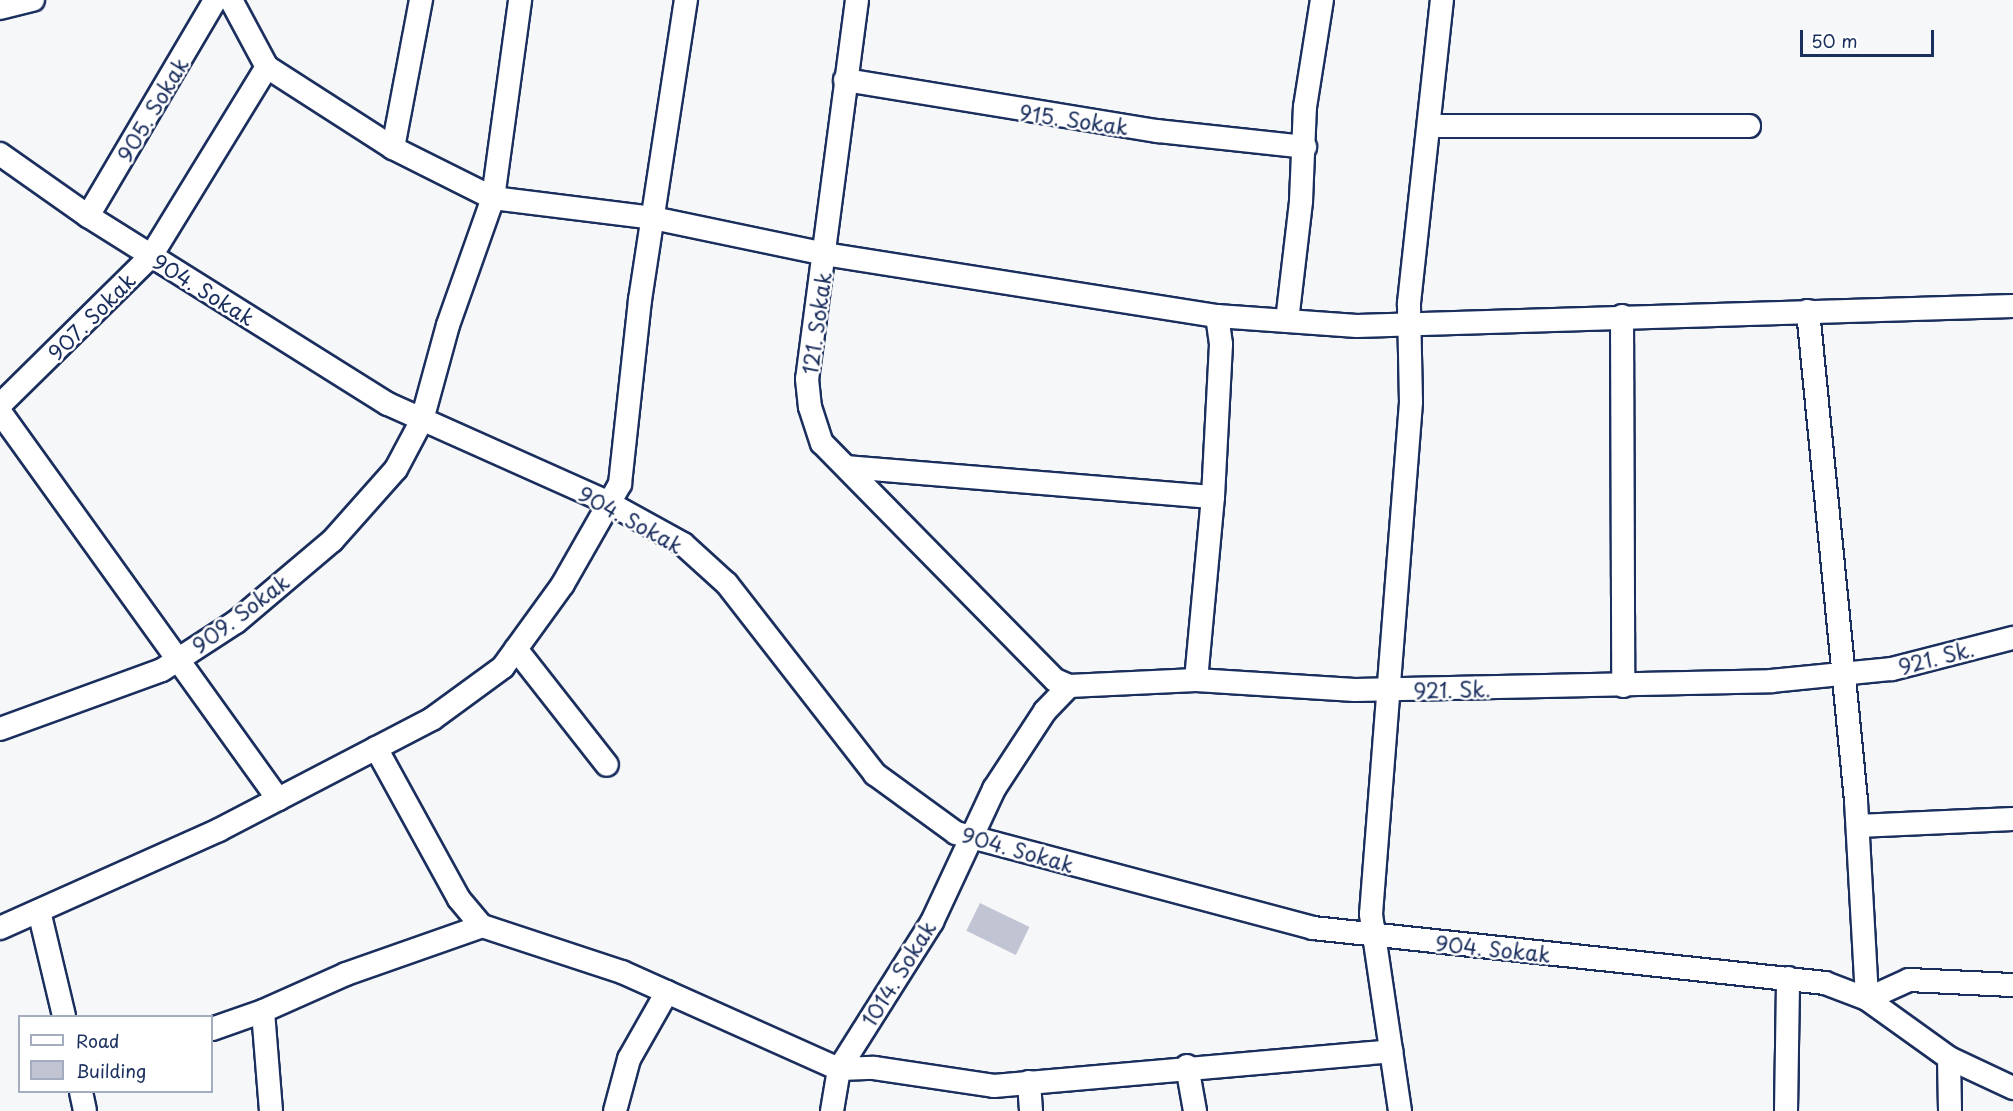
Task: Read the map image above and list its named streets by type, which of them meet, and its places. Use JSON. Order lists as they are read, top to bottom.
{
  "streets": {
    "street": [
      "905. Sokak",
      "915. Sokak",
      "904. Sokak",
      "907. Sokak",
      "121. Sokak",
      "909. Sokak",
      "921. Sk.",
      "1014. Sokak"
    ]
  },
  "crossings": [
    ["905. Sokak", "904. Sokak"],
    ["915. Sokak", "121. Sokak"],
    ["904. Sokak", "907. Sokak"],
    ["904. Sokak", "909. Sokak"],
    ["904. Sokak", "1014. Sokak"],
    ["121. Sokak", "921. Sk."]
  ],
  "legend": ["Road", "Building"],
  "scale_bar": "50 m"
}
